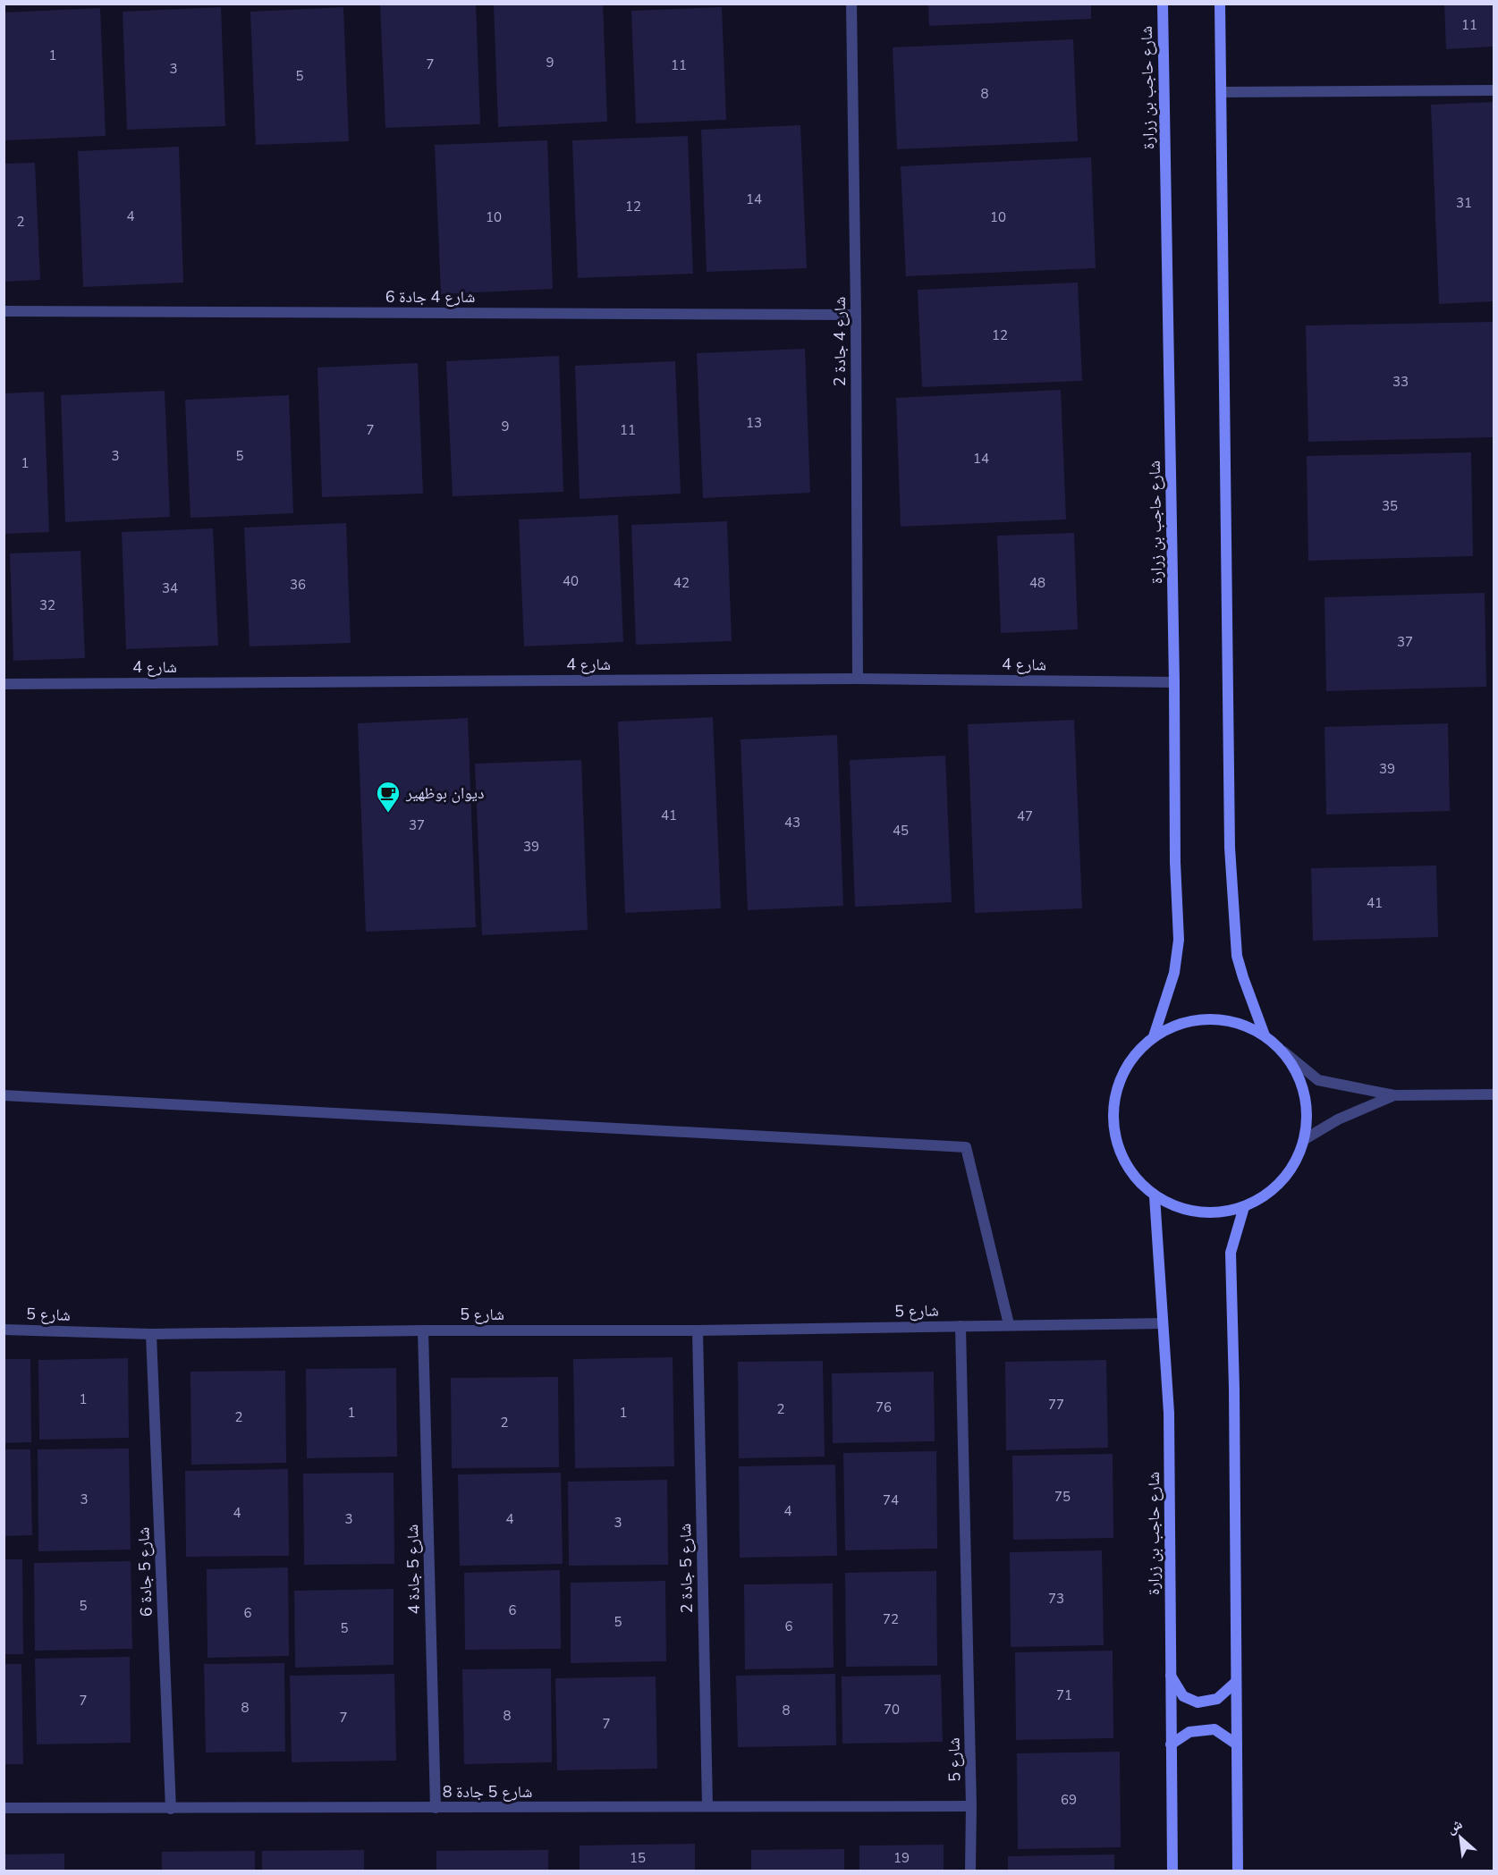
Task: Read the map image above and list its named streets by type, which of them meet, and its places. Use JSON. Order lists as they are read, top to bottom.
{
  "streets": {
    "street": [
      "شارع حاجب بن زرارة",
      "شارع 4 جادة 6",
      "شارع 4 جادة 2",
      "شارع 4",
      "شارع 5",
      "شارع 5 جادة 2",
      "شارع 5 جادة 4",
      "شارع 5 جادة 6",
      "شارع 5 جادة 8"
    ]
  },
  "crossings": [
    ["شارع حاجب بن زرارة", "شارع 4"],
    ["شارع حاجب بن زرارة", "شارع 5"],
    ["شارع 4 جادة 6", "شارع 4 جادة 2"],
    ["شارع 4 جادة 2", "شارع 4"],
    ["شارع 5", "شارع 5 جادة 2"],
    ["شارع 5", "شارع 5 جادة 4"],
    ["شارع 5", "شارع 5 جادة 6"],
    ["شارع 5", "شارع 5 جادة 8"],
    ["شارع 5 جادة 2", "شارع 5 جادة 8"],
    ["شارع 5 جادة 4", "شارع 5 جادة 8"],
    ["شارع 5 جادة 6", "شارع 5 جادة 8"]
  ],
  "places": {
    "cafe": ["ديوان بوظهير"]
  },
  "house_numbers": [
    "11",
    "1",
    "9",
    "7",
    "11",
    "3",
    "5",
    "8",
    "14",
    "31",
    "12",
    "4",
    "10",
    "10",
    "2",
    "12",
    "33",
    "13",
    "9",
    "7",
    "11",
    "3",
    "5",
    "14",
    "1",
    "35",
    "40",
    "42",
    "48",
    "36",
    "34",
    "32",
    "37",
    "39",
    "41",
    "47",
    "43",
    "37",
    "45",
    "39",
    "41",
    "1",
    "77",
    "76",
    "2",
    "1",
    "1",
    "2",
    "2",
    "75",
    "3",
    "74",
    "4",
    "4",
    "3",
    "4",
    "3",
    "73",
    "5",
    "6",
    "6",
    "72",
    "5",
    "6",
    "5",
    "71",
    "7",
    "8",
    "70",
    "8",
    "8",
    "7",
    "7",
    "69",
    "15",
    "19"
  ],
  "north": "top left"
}
